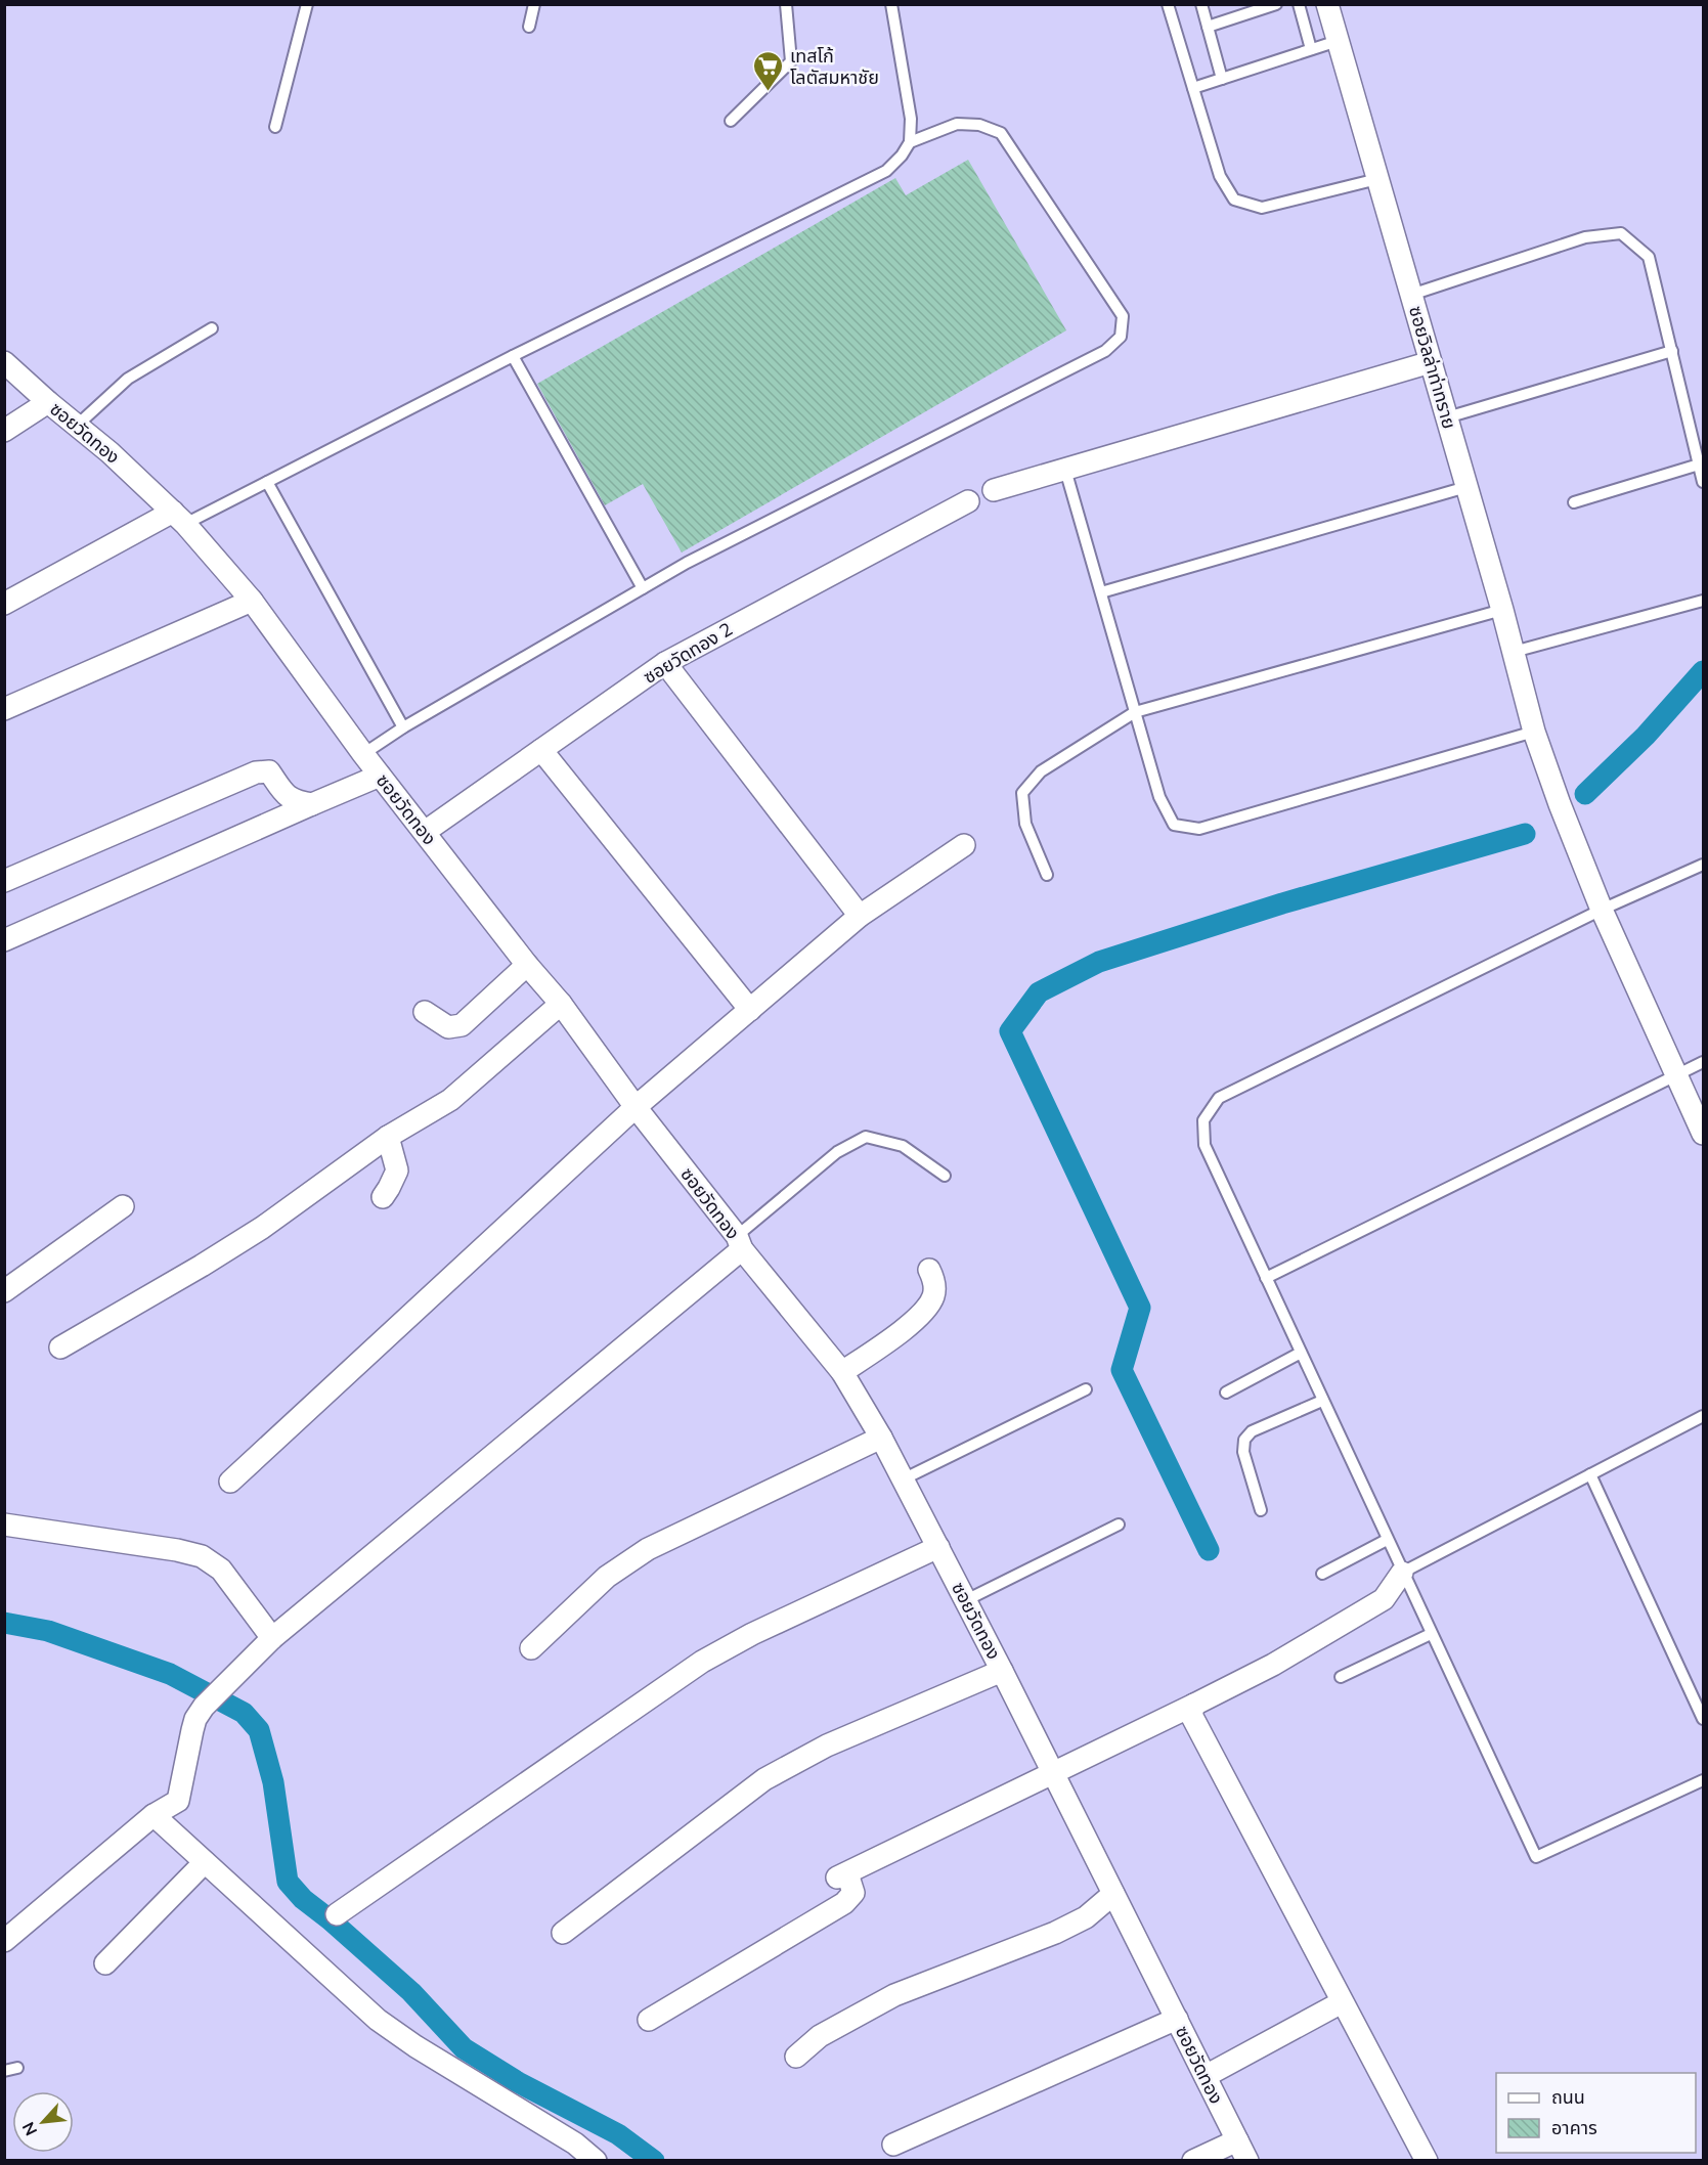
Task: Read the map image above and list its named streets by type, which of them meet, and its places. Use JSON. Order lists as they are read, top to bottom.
{
  "streets": {
    "street": ["ซอยวิลล่าท่าทราย", "ซอยวัดทอง", "ซอยวัดทอง 2"]
  },
  "crossings": [
    ["ซอยวัดทอง", "ซอยวัดทอง 2"]
  ],
  "places": {
    "supermarket": ["เทสโก้ โลตัสมหาชัย"]
  },
  "legend": ["ถนน", "อาคาร"],
  "north": "bottom left"
}
